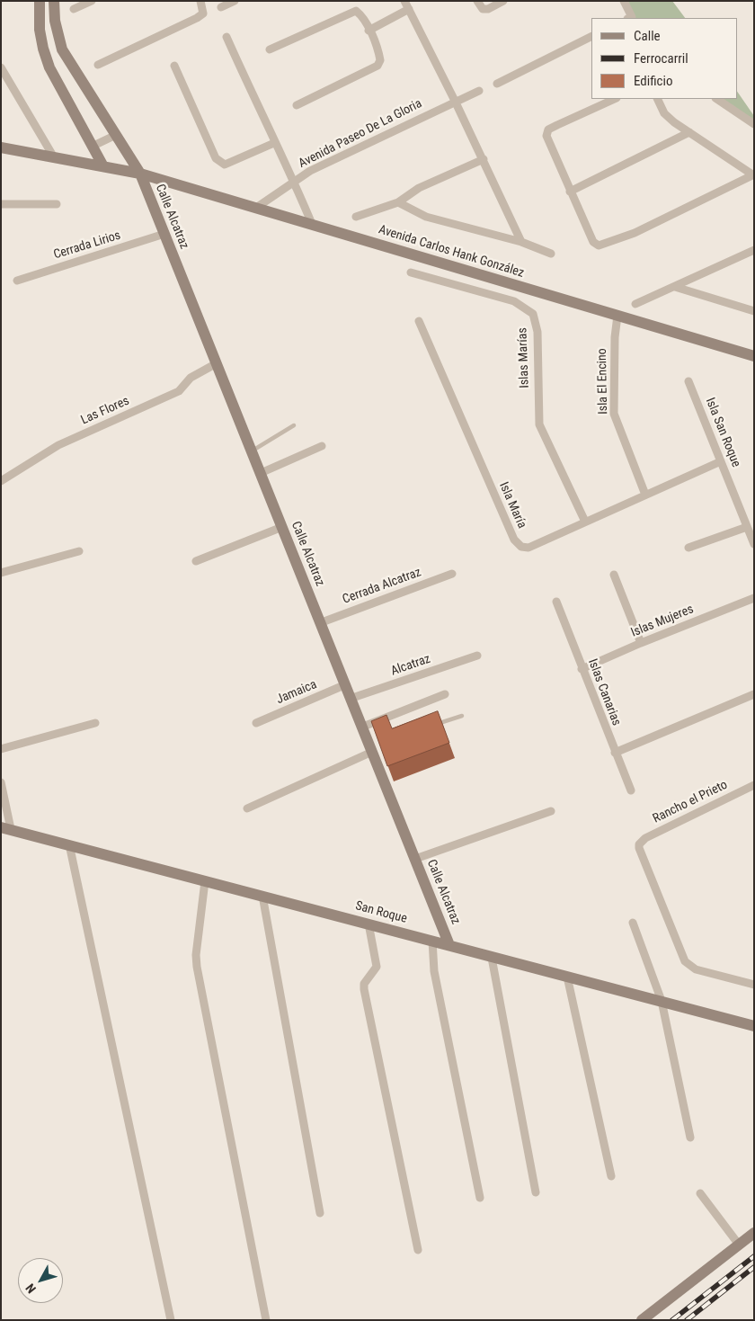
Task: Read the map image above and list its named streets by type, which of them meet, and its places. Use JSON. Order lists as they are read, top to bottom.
{
  "streets": {
    "main road": ["Calle Alcatraz", "Avenida Carlos Hank González", "San Roque"],
    "street": [
      "Avenida Paseo De La Gloria",
      "Cerrada Lirios",
      "Islas Marías",
      "Isla El Encino",
      "Las Flores",
      "Isla San Roque",
      "Isla María",
      "Cerrada Alcatraz",
      "Islas Mujeres",
      "Alcatraz",
      "Jamaica",
      "Islas Canarias",
      "Rancho el Prieto"
    ]
  },
  "crossings": [
    ["Avenida Paseo De La Gloria", "Avenida Carlos Hank González"],
    ["Calle Alcatraz", "Cerrada Lirios"],
    ["Calle Alcatraz", "Avenida Carlos Hank González"],
    ["Calle Alcatraz", "Las Flores"],
    ["Calle Alcatraz", "Cerrada Alcatraz"],
    ["Calle Alcatraz", "Alcatraz"],
    ["Calle Alcatraz", "Jamaica"],
    ["Calle Alcatraz", "San Roque"],
    ["Avenida Carlos Hank González", "Isla El Encino"],
    ["Islas Marías", "Isla María"],
    ["Isla El Encino", "Isla María"],
    ["Isla San Roque", "Isla María"],
    ["Islas Mujeres", "Islas Canarias"]
  ],
  "legend": ["Calle", "Ferrocarril", "Edificio"],
  "north": "bottom left"
}
